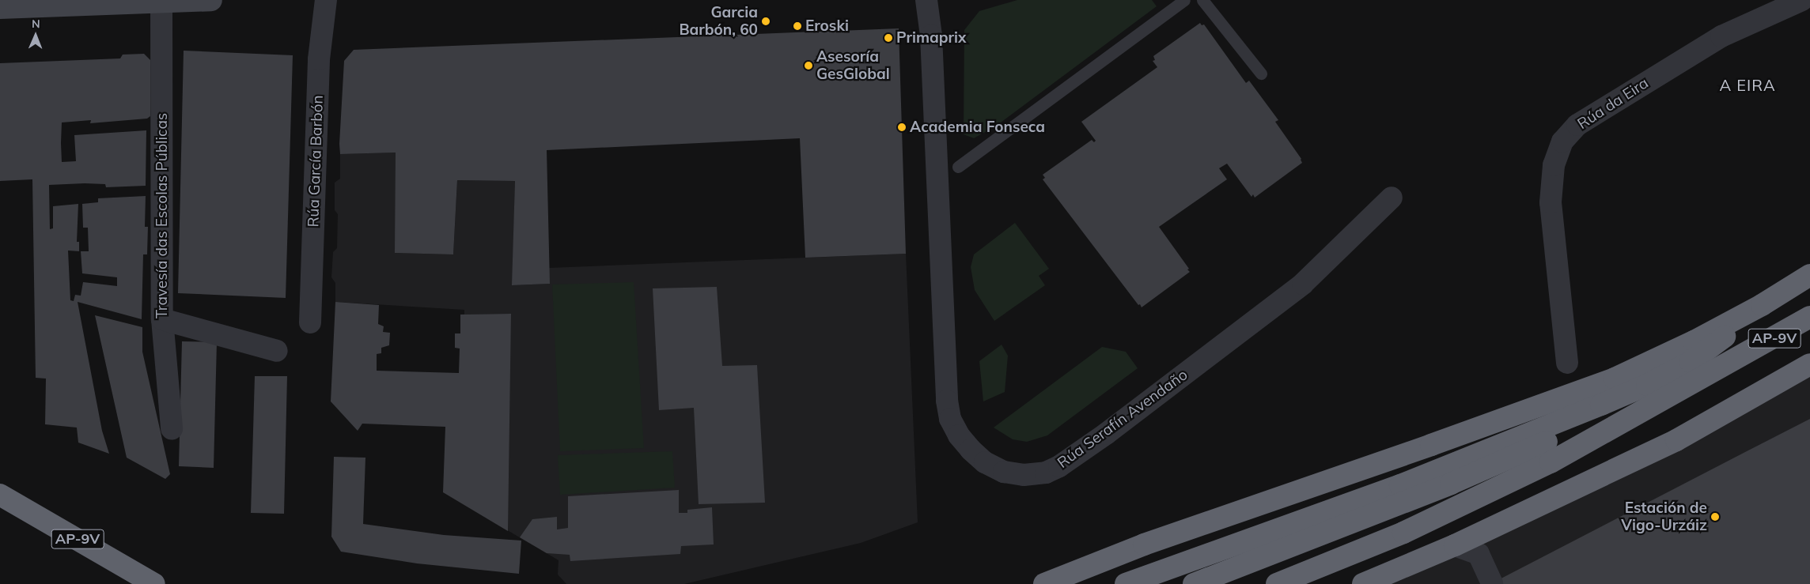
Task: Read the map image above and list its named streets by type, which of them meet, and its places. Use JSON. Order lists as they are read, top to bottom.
{
  "streets": {
    "highway": ["AP-9V"],
    "street": [
      "Rúa da Eira",
      "Rúa García Barbón",
      "Travesía das Escolas Públicas",
      "Rúa Serafín Avendaño"
    ]
  },
  "districts": ["A EIRA"],
  "places": [
    "Garcia Barbón, 60",
    "Eroski",
    "Primaprix",
    "Asesoría GesGlobal",
    "Academia Fonseca",
    "Estación de Vigo-Urzáiz"
  ],
  "north": "top"
}
